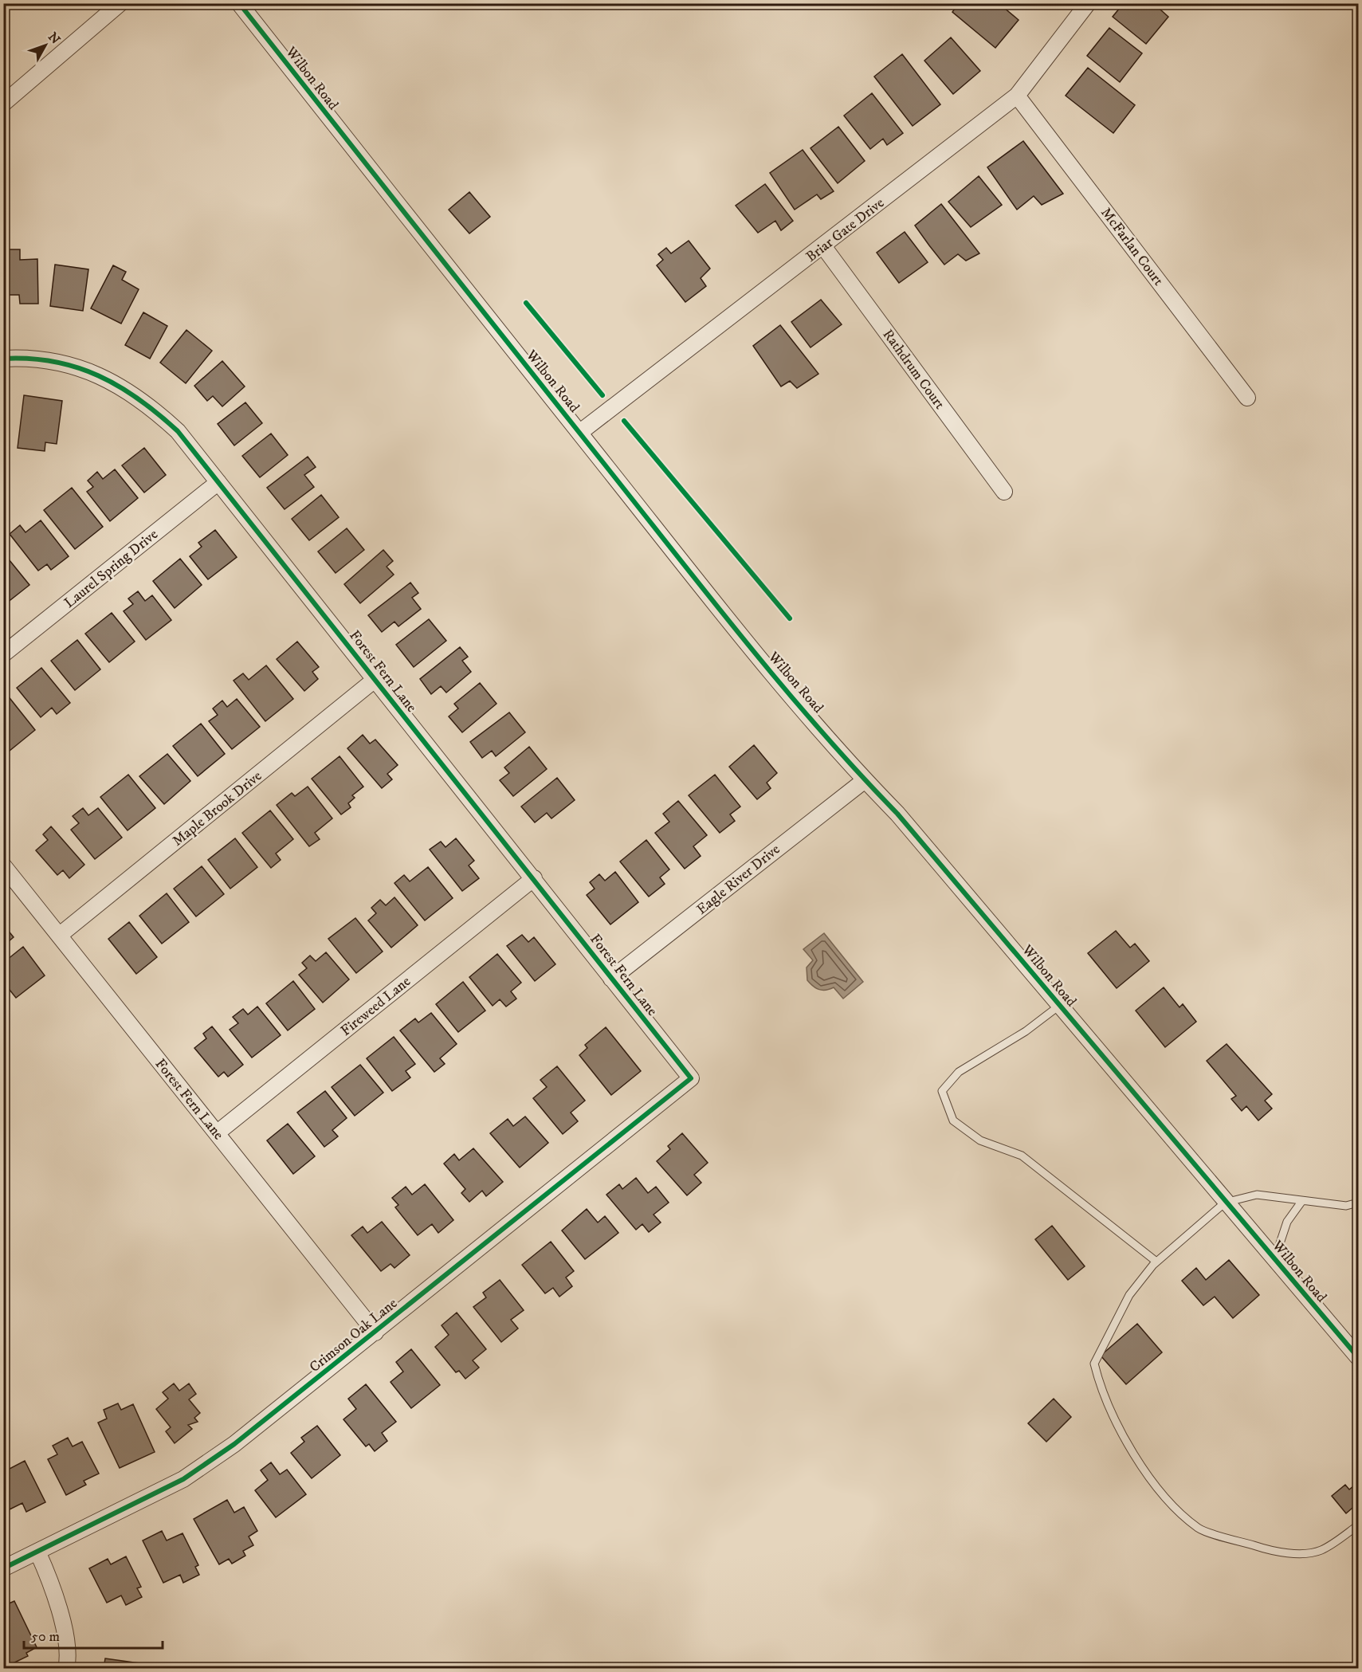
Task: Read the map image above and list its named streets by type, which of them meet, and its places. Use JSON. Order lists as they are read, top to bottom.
{
  "streets": {
    "street": [
      "Wilbon Road",
      "Briar Gate Drive",
      "McFarlan Court",
      "Rathdrum Court",
      "Laurel Spring Drive",
      "Forest Fern Lane",
      "Maple Brook Drive",
      "Eagle River Drive",
      "Fireweed Lane",
      "Crimson Oak Lane"
    ]
  },
  "crossings": [
    ["Wilbon Road", "Briar Gate Drive"],
    ["Wilbon Road", "Eagle River Drive"],
    ["Briar Gate Drive", "McFarlan Court"],
    ["Briar Gate Drive", "Rathdrum Court"],
    ["Laurel Spring Drive", "Forest Fern Lane"],
    ["Forest Fern Lane", "Maple Brook Drive"],
    ["Forest Fern Lane", "Eagle River Drive"],
    ["Forest Fern Lane", "Fireweed Lane"],
    ["Forest Fern Lane", "Crimson Oak Lane"]
  ],
  "scale_bar": "50 m",
  "north": "top right"
}
